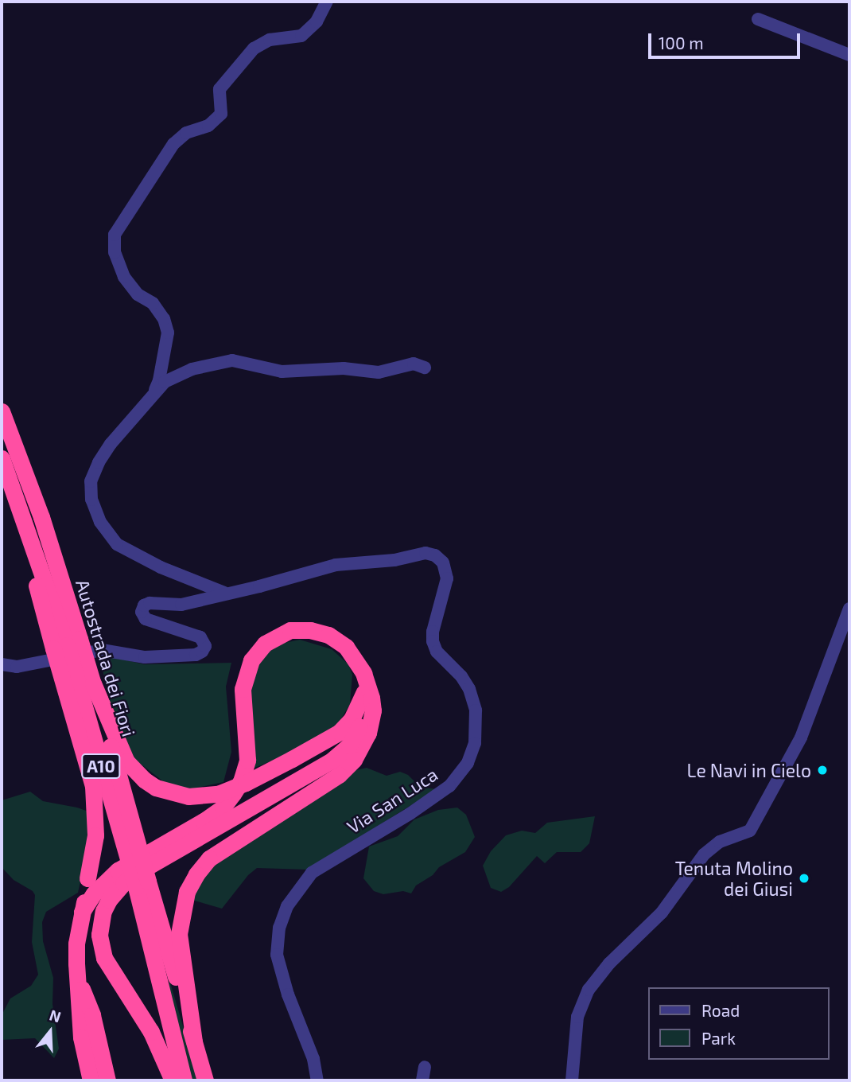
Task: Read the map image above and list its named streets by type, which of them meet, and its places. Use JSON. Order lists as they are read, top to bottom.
{
  "streets": {
    "highway": ["Autostrada dei Fiori", "A10"],
    "street": ["Via San Luca"]
  },
  "places": ["Le Navi in Cielo", "Tenuta Molino dei Giusi"],
  "legend": ["Road", "Park"],
  "scale_bar": "100 m",
  "north": "top"
}
